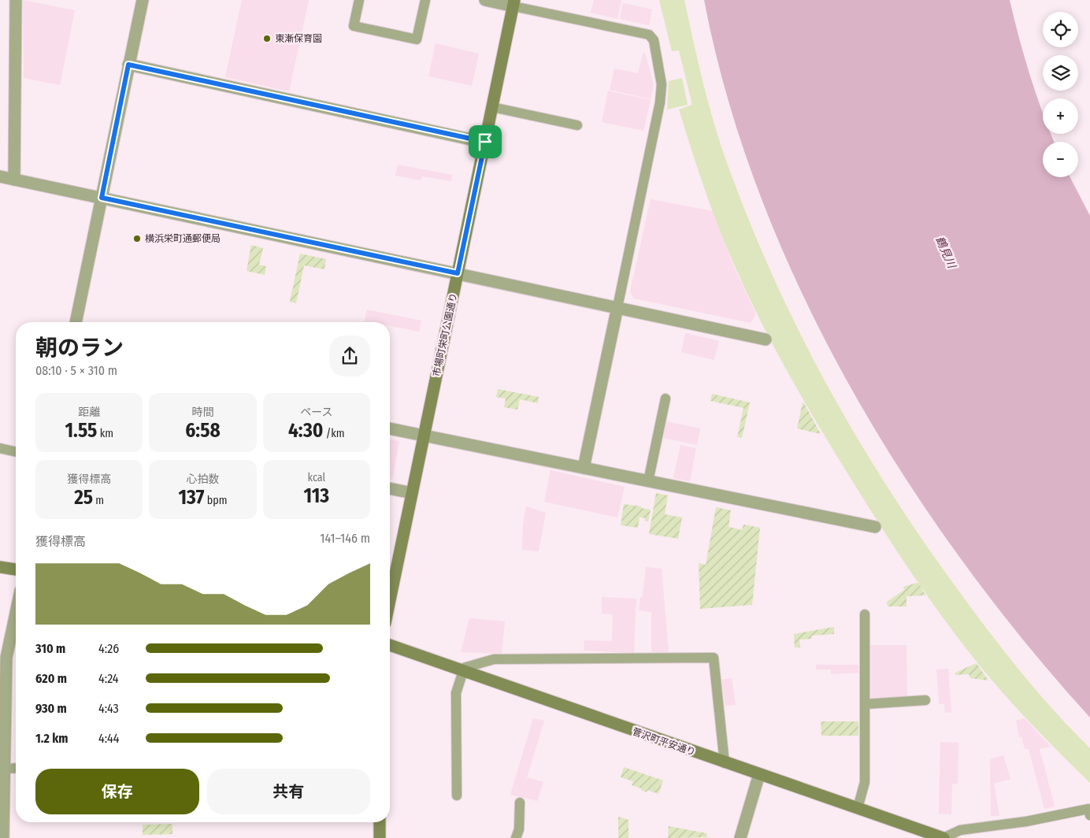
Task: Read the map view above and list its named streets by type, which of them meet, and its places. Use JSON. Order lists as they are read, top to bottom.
{
  "streets": {
    "street": ["市場町栄町公園通り", "菅沢町平安通り"]
  },
  "water": ["鶴見川"],
  "places": ["東漸保育園", "横浜栄町通郵便局"],
  "page": {
    "map_buttons": ["+", "−"],
    "heading": ["朝のラン", "08:10 · 5 × 310 m"],
    "stats": [
      ["距離", "1.55 km"],
      ["時間", "6:58"],
      ["ペース", "4:30 /km"],
      ["獲得標高", "25 m"],
      ["心拍数", "137 bpm"],
      ["kcal", "113"]
    ],
    "chart": ["獲得標高", "141–146 m"],
    "list": [
      {
        "name": "310 m",
        "note": "4:26"
      },
      {
        "name": "620 m",
        "note": "4:24"
      },
      {
        "name": "930 m",
        "note": "4:43"
      },
      {
        "name": "1.2 km",
        "note": "4:44"
      }
    ],
    "buttons": ["保存", "共有"]
  }
}
